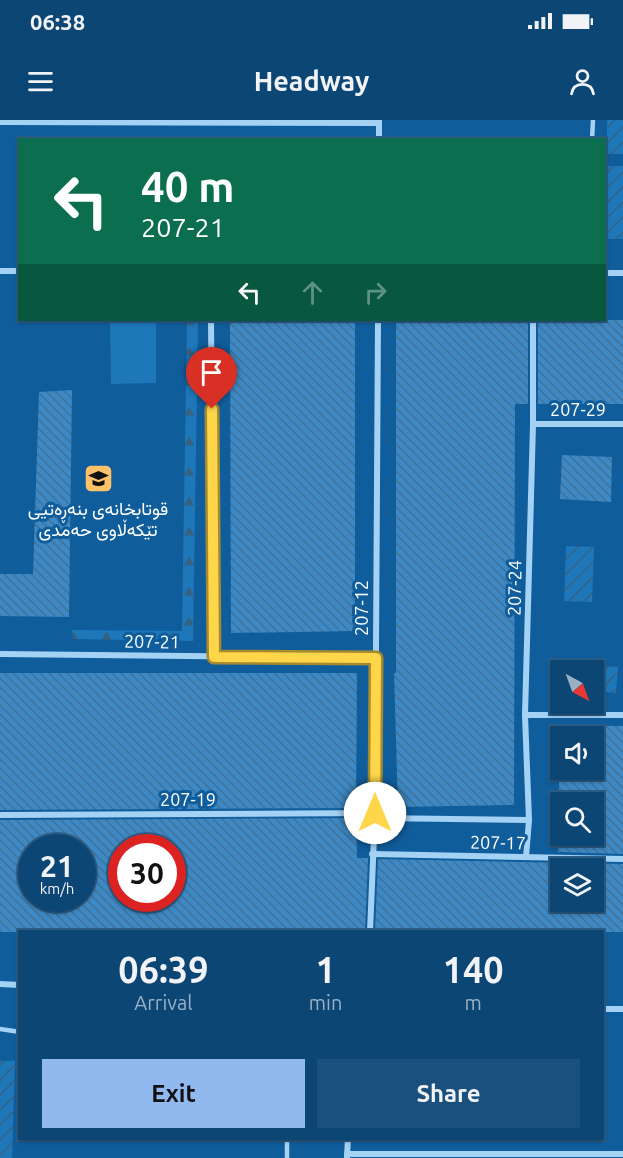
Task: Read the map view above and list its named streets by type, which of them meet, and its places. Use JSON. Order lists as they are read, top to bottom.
{
  "streets": {
    "street": [
      "207-29",
      "207-24",
      "207-12",
      "207-21",
      "207-19",
      "207-17"
    ]
  },
  "crossings": [
    ["207-29", "207-24"],
    ["207-24", "207-17"],
    ["207-12", "207-21"],
    ["207-12", "207-19"],
    ["207-12", "207-17"],
    ["207-19", "207-17"]
  ],
  "places": {
    "school or university": ["قوتابخانەی بنەڕەتیی تێکەڵاوی حەمدی"]
  },
  "north": "bottom right",
  "page": {
    "status": "06:38",
    "header": "Headway",
    "turn": ["40 m", "207-21"],
    "speed": "21 km/h",
    "limit": "30",
    "eta": [
      "06:39",
      "Arrival",
      "1",
      "min",
      "140",
      "m"
    ],
    "buttons": ["Exit", "Share"]
  }
}
